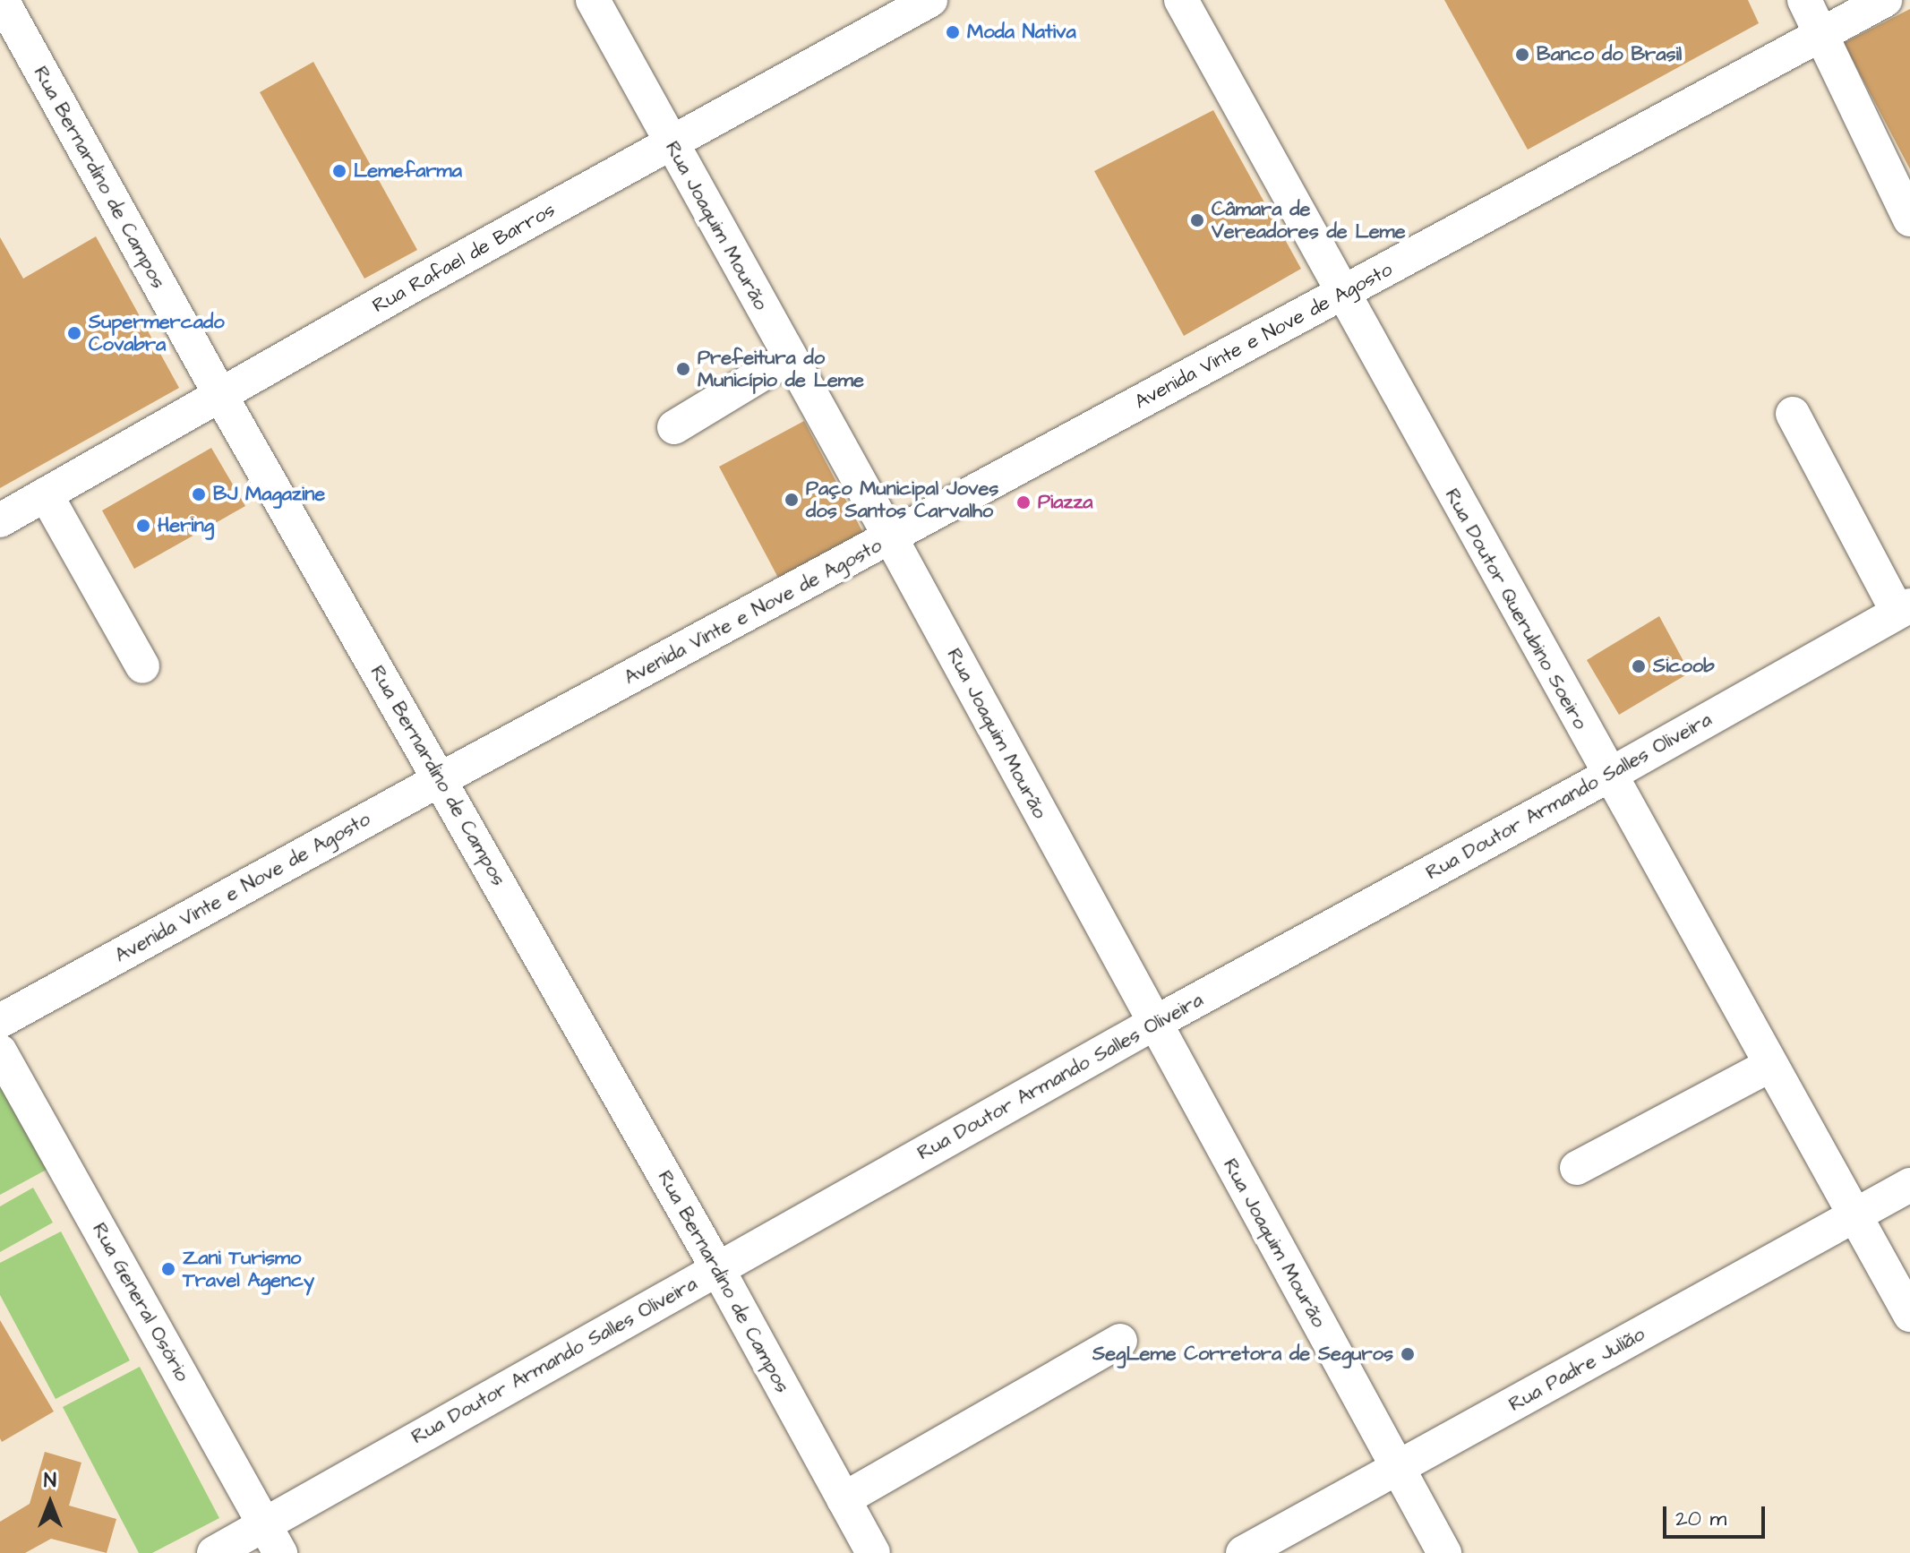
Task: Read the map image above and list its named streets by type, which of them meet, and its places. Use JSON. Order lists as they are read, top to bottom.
{
  "streets": {
    "street": [
      "Rua Bernardino de Campos",
      "Rua Joaquim Mourão",
      "Rua Rafael de Barros",
      "Avenida Vinte e Nove de Agosto",
      "Rua Doutor Querubino Soeiro",
      "Rua Doutor Armando Salles Oliveira",
      "Rua General Osório",
      "Rua Padre Julião"
    ]
  },
  "crossings": [
    ["Rua Bernardino de Campos", "Rua Rafael de Barros"],
    ["Rua Bernardino de Campos", "Avenida Vinte e Nove de Agosto"],
    ["Rua Bernardino de Campos", "Rua Doutor Armando Salles Oliveira"],
    ["Rua Joaquim Mourão", "Rua Rafael de Barros"],
    ["Rua Joaquim Mourão", "Avenida Vinte e Nove de Agosto"],
    ["Rua Joaquim Mourão", "Rua Doutor Armando Salles Oliveira"],
    ["Rua Joaquim Mourão", "Rua Padre Julião"],
    ["Avenida Vinte e Nove de Agosto", "Rua Doutor Querubino Soeiro"],
    ["Rua Doutor Querubino Soeiro", "Rua Doutor Armando Salles Oliveira"],
    ["Rua Doutor Querubino Soeiro", "Rua Padre Julião"],
    ["Rua Doutor Armando Salles Oliveira", "Rua General Osório"]
  ],
  "places": [
    "Moda Nativa",
    "Banco do Brasil",
    "Lemefarma",
    "Câmara de Vereadores de Leme",
    "Supermercado Covabra",
    "Prefeitura do Município de Leme",
    "BJ Magazine",
    "Paço Municipal Joves dos Santos Carvalho",
    "Piazza",
    "Hering",
    "Sicoob",
    "Zani Turismo Travel Agency",
    "SegLeme Corretora de Seguros"
  ],
  "scale_bar": "20 m",
  "north": "top"
}
